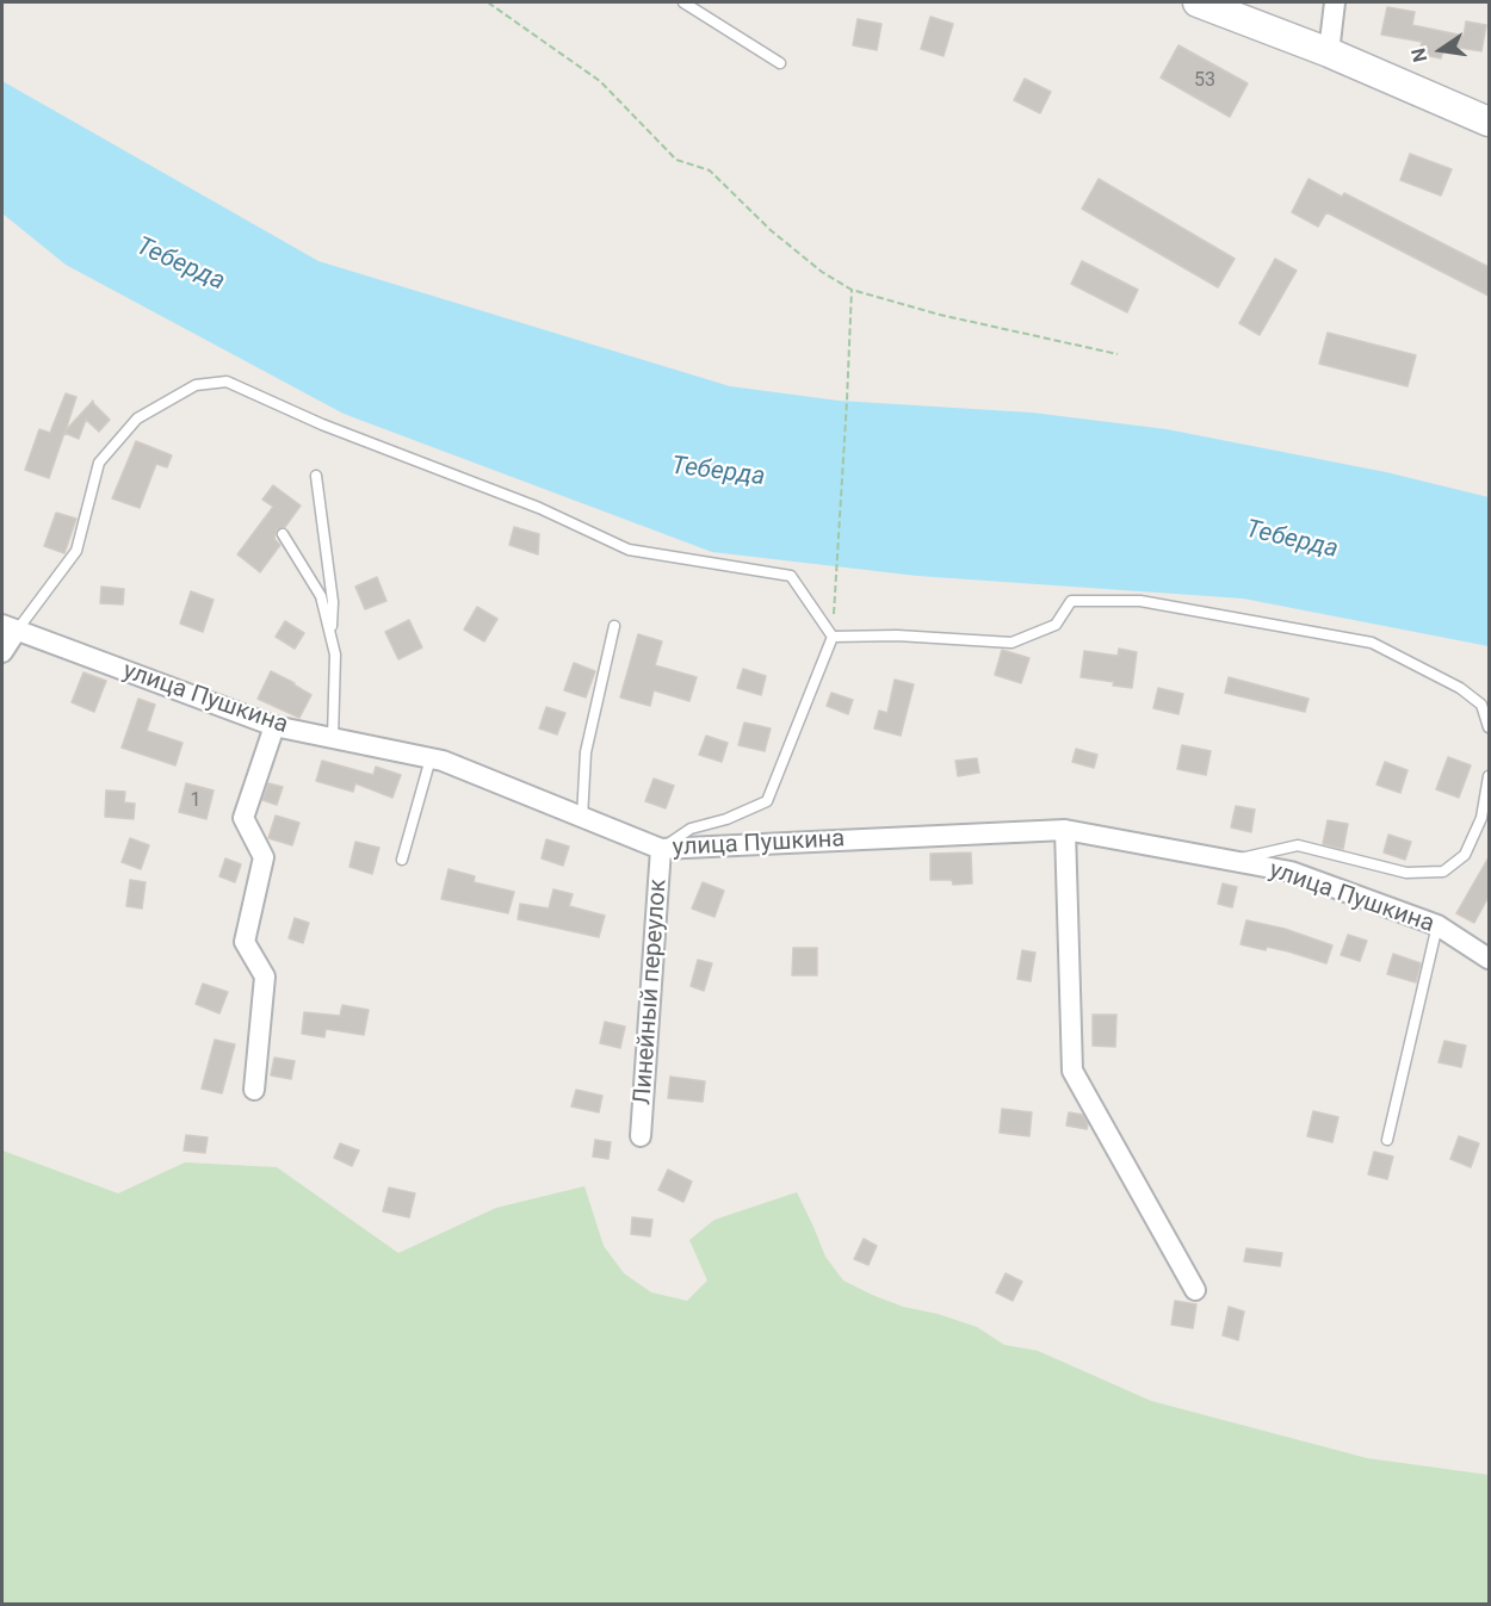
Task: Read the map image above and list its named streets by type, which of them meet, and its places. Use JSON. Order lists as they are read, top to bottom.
{
  "streets": {
    "street": ["улица Пушкина", "Линейный переулок"]
  },
  "crossings": [
    ["улица Пушкина", "Линейный переулок"]
  ],
  "water": ["Теберда"],
  "house_numbers": ["53", "1"],
  "north": "left"
}
